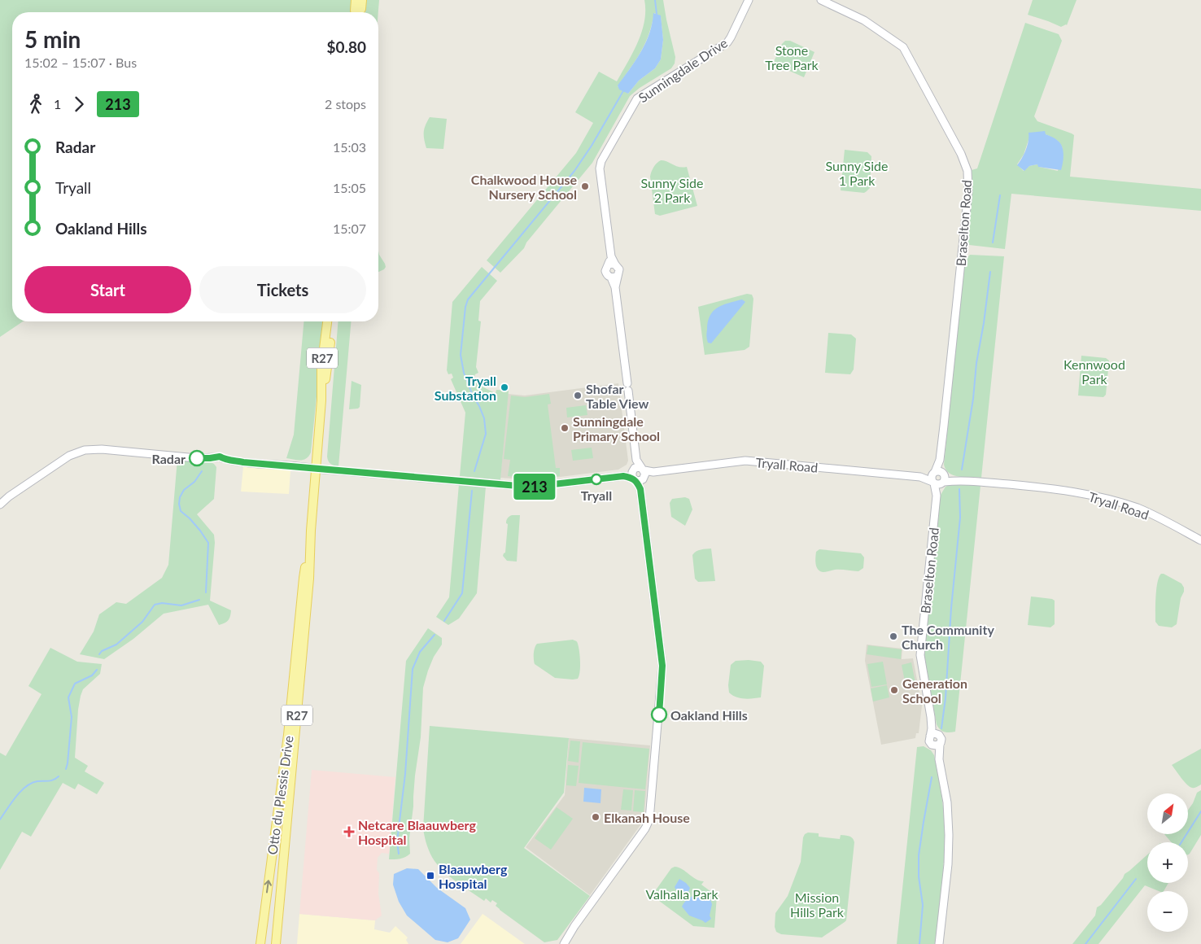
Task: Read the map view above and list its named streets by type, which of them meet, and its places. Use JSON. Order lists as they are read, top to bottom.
{
  "streets": {
    "main road": ["R27", "Otto du Plessis Drive"],
    "street": ["Sunningdale Drive", "Braselton Road", "Tryall Road"]
  },
  "crossings": [
    ["Braselton Road", "Tryall Road"],
    ["R27", "Otto du Plessis Drive"]
  ],
  "parks": [
    "Stone Tree Park",
    "Sunny Side 1 Park",
    "Sunny Side 2 Park",
    "Kennwood Park",
    "Valhalla Park",
    "Mission Hills Park"
  ],
  "places": {
    "other": [
      "Chalkwood House Nursery School",
      "Tryall Substation",
      "Shofar Table View",
      "Sunningdale Primary School",
      "Radar",
      "Tryall",
      "The Community Church",
      "Generation School",
      "Oakland Hills",
      "Elkanah House"
    ],
    "health": ["Netcare Blaauwberg Hospital"],
    "transit": ["Blaauwberg Hospital"]
  },
  "lines": ["bus line 213"],
  "north": "top right",
  "page": {
    "on_map": "213",
    "heading": ["5 min", "15:02 – 15:07 · Bus", "$0.80"],
    "legs": ["1", "213", "2 stops"],
    "list": [
      {
        "name": "Radar",
        "value": "15:03"
      },
      {
        "name": "Tryall",
        "value": "15:05"
      },
      {
        "name": "Oakland Hills",
        "value": "15:07"
      }
    ],
    "buttons": ["Start", "Tickets"],
    "map_buttons": ["+", "−"]
  }
}
